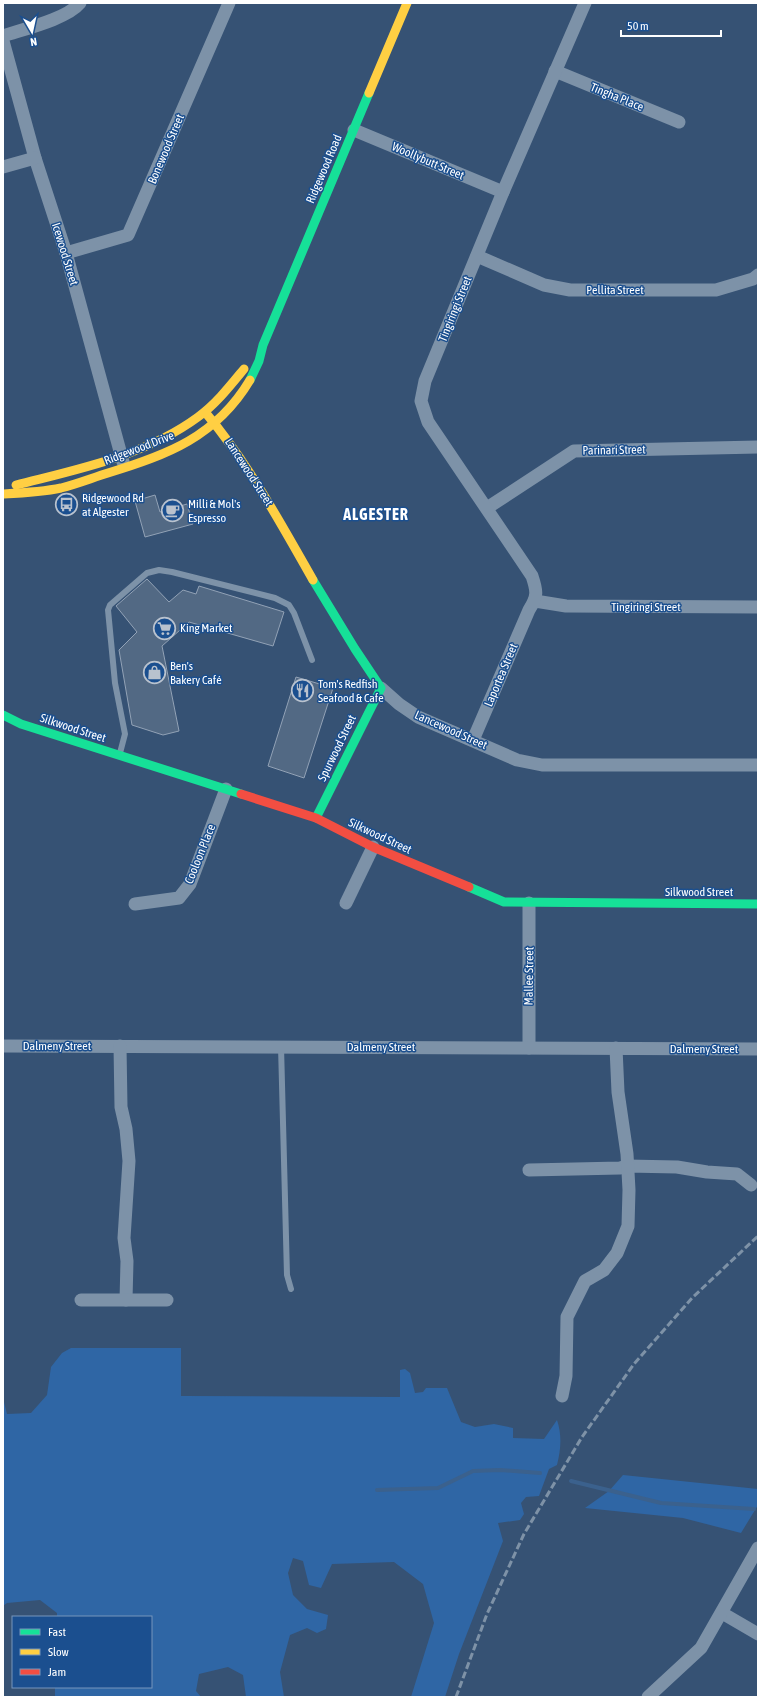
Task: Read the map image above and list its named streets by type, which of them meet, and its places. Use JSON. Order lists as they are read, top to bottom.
{
  "streets": {
    "street": [
      "Tingha Place",
      "Bonewood Street",
      "Woollybutt Street",
      "Ridgewood Road",
      "Icewood Street",
      "Pellita Street",
      "Tingiringi Street",
      "Ridgewood Drive",
      "Parinari Street",
      "Lancewood Street",
      "Laportea Street",
      "Silkwood Street",
      "Spurwood Street",
      "Cooloon Place",
      "Mallee Street",
      "Dalmeny Street"
    ]
  },
  "crossings": [
    ["Tingha Place", "Tingiringi Street"],
    ["Bonewood Street", "Icewood Street"],
    ["Woollybutt Street", "Ridgewood Road"],
    ["Woollybutt Street", "Tingiringi Street"],
    ["Ridgewood Road", "Ridgewood Drive"],
    ["Icewood Street", "Ridgewood Drive"],
    ["Pellita Street", "Tingiringi Street"],
    ["Tingiringi Street", "Parinari Street"],
    ["Tingiringi Street", "Laportea Street"],
    ["Ridgewood Drive", "Lancewood Street"],
    ["Lancewood Street", "Laportea Street"],
    ["Lancewood Street", "Spurwood Street"],
    ["Silkwood Street", "Spurwood Street"],
    ["Silkwood Street", "Cooloon Place"],
    ["Silkwood Street", "Mallee Street"],
    ["Mallee Street", "Dalmeny Street"]
  ],
  "districts": ["ALGESTER"],
  "places": {
    "bus stop": ["Ridgewood Rd at Algester"],
    "cafe": ["Milli & Mol's Espresso"],
    "supermarket": ["King Market"],
    "shop": ["Ben's Bakery Café"],
    "restaurant": ["Tom's Redfish Seafood & Cafe"]
  },
  "legend": ["Fast", "Slow", "Jam"],
  "scale_bar": "50 m",
  "north": "bottom"
}
